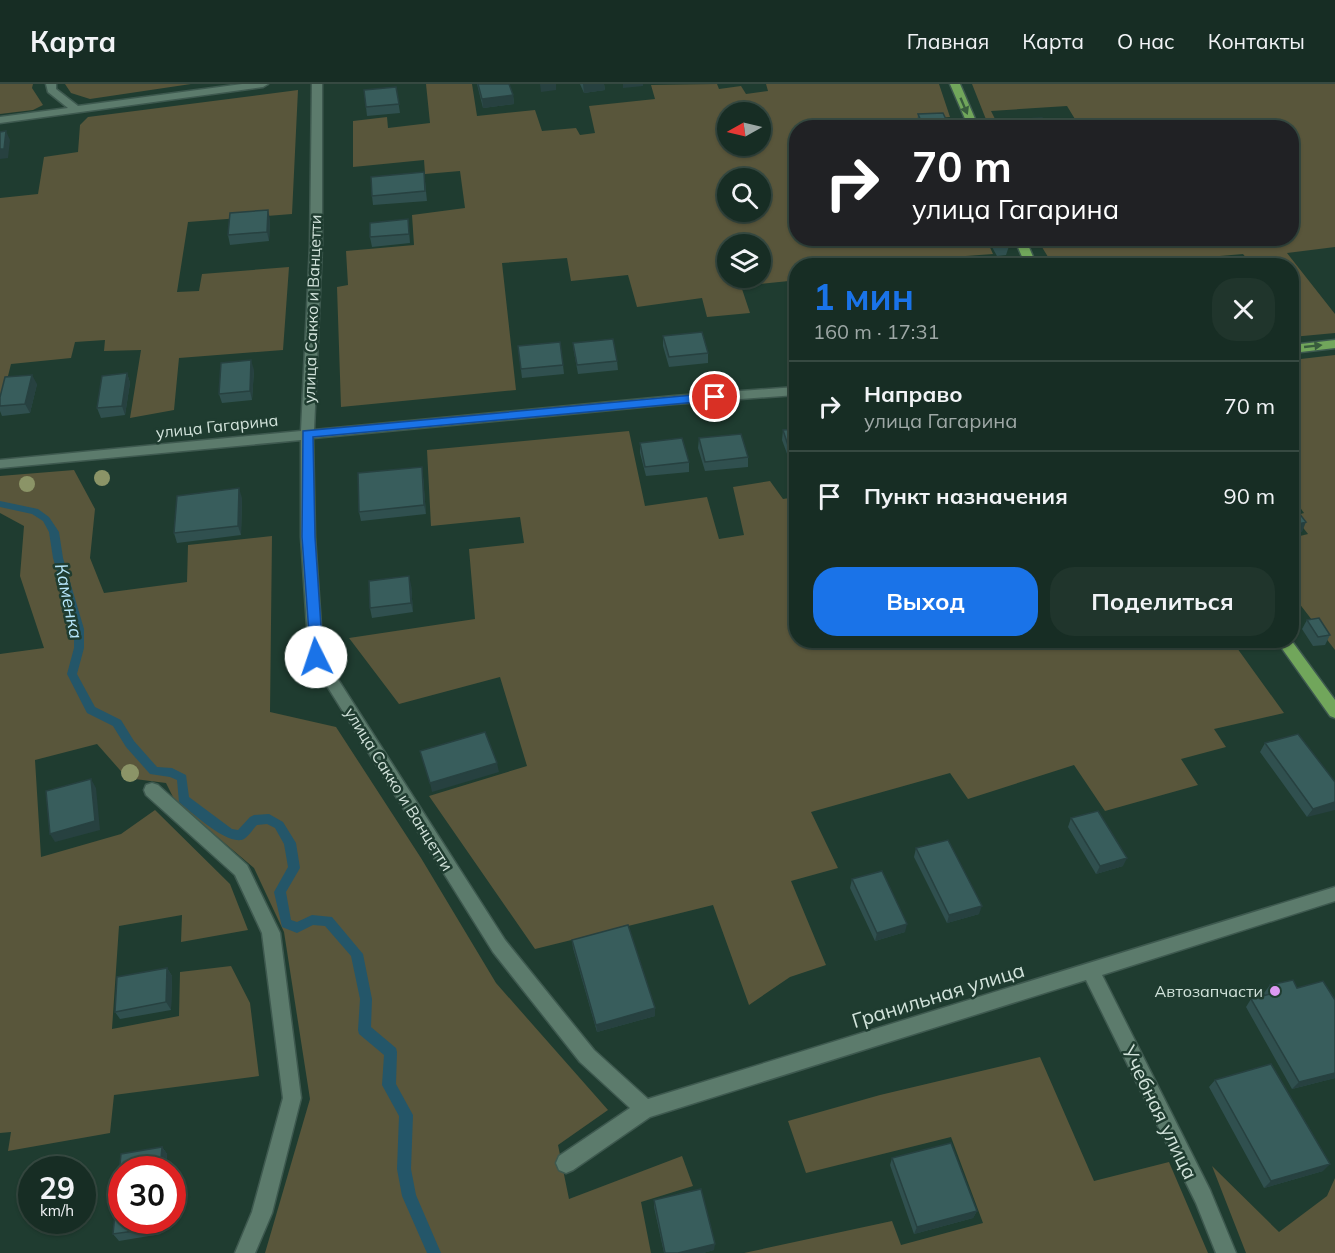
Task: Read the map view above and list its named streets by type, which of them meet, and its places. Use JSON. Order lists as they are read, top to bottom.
{
  "streets": {
    "street": [
      "улица Сакко и Ванцетти",
      "улица Гагарина",
      "Гранильная улица",
      "Учебная улица"
    ]
  },
  "crossings": [
    ["улица Сакко и Ванцетти", "улица Гагарина"],
    ["улица Сакко и Ванцетти", "Гранильная улица"],
    ["Гранильная улица", "Учебная улица"]
  ],
  "water": ["Каменка"],
  "places": ["Автозапчасти"],
  "north": "left",
  "page": {
    "header": "Карта",
    "nav": [
      "Главная",
      "Карта",
      "О нас",
      "Контакты"
    ],
    "turn": ["70 m", "улица Гагарина"],
    "heading": ["1 мин", "160 m · 17:31"],
    "list": [
      {
        "name": "Направо",
        "note": "улица Гагарина",
        "value": "70 m"
      },
      {
        "name": "Пункт назначения",
        "value": "90 m"
      }
    ],
    "buttons": ["Выход", "Поделиться"],
    "speed": "29 km/h",
    "limit": "30"
  }
}
